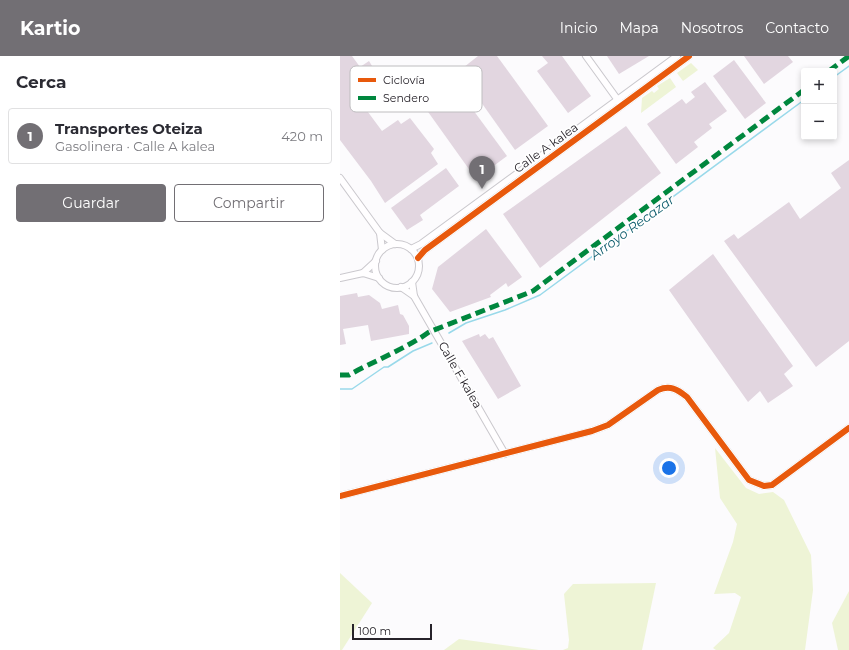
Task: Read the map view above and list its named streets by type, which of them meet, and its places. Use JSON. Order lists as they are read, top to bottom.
{
  "streets": {
    "street": ["Calle A kalea", "Calle F kalea"]
  },
  "crossings": [
    ["Calle A kalea", "Calle F kalea"]
  ],
  "water": ["Arroyo Recazar"],
  "legend": ["Ciclovía", "Sendero"],
  "scale_bar": "100 m",
  "page": {
    "header": "Kartio",
    "nav": [
      "Inicio",
      "Mapa",
      "Nosotros",
      "Contacto"
    ],
    "heading": "Cerca",
    "map_buttons": ["+", "−"],
    "list": [
      {
        "mark": "1",
        "name": "Transportes Oteiza",
        "note": "Gasolinera · Calle A kalea",
        "value": "420 m"
      }
    ],
    "pins": "1",
    "buttons": ["Guardar", "Compartir"],
    "scale": "100 m"
  }
}
